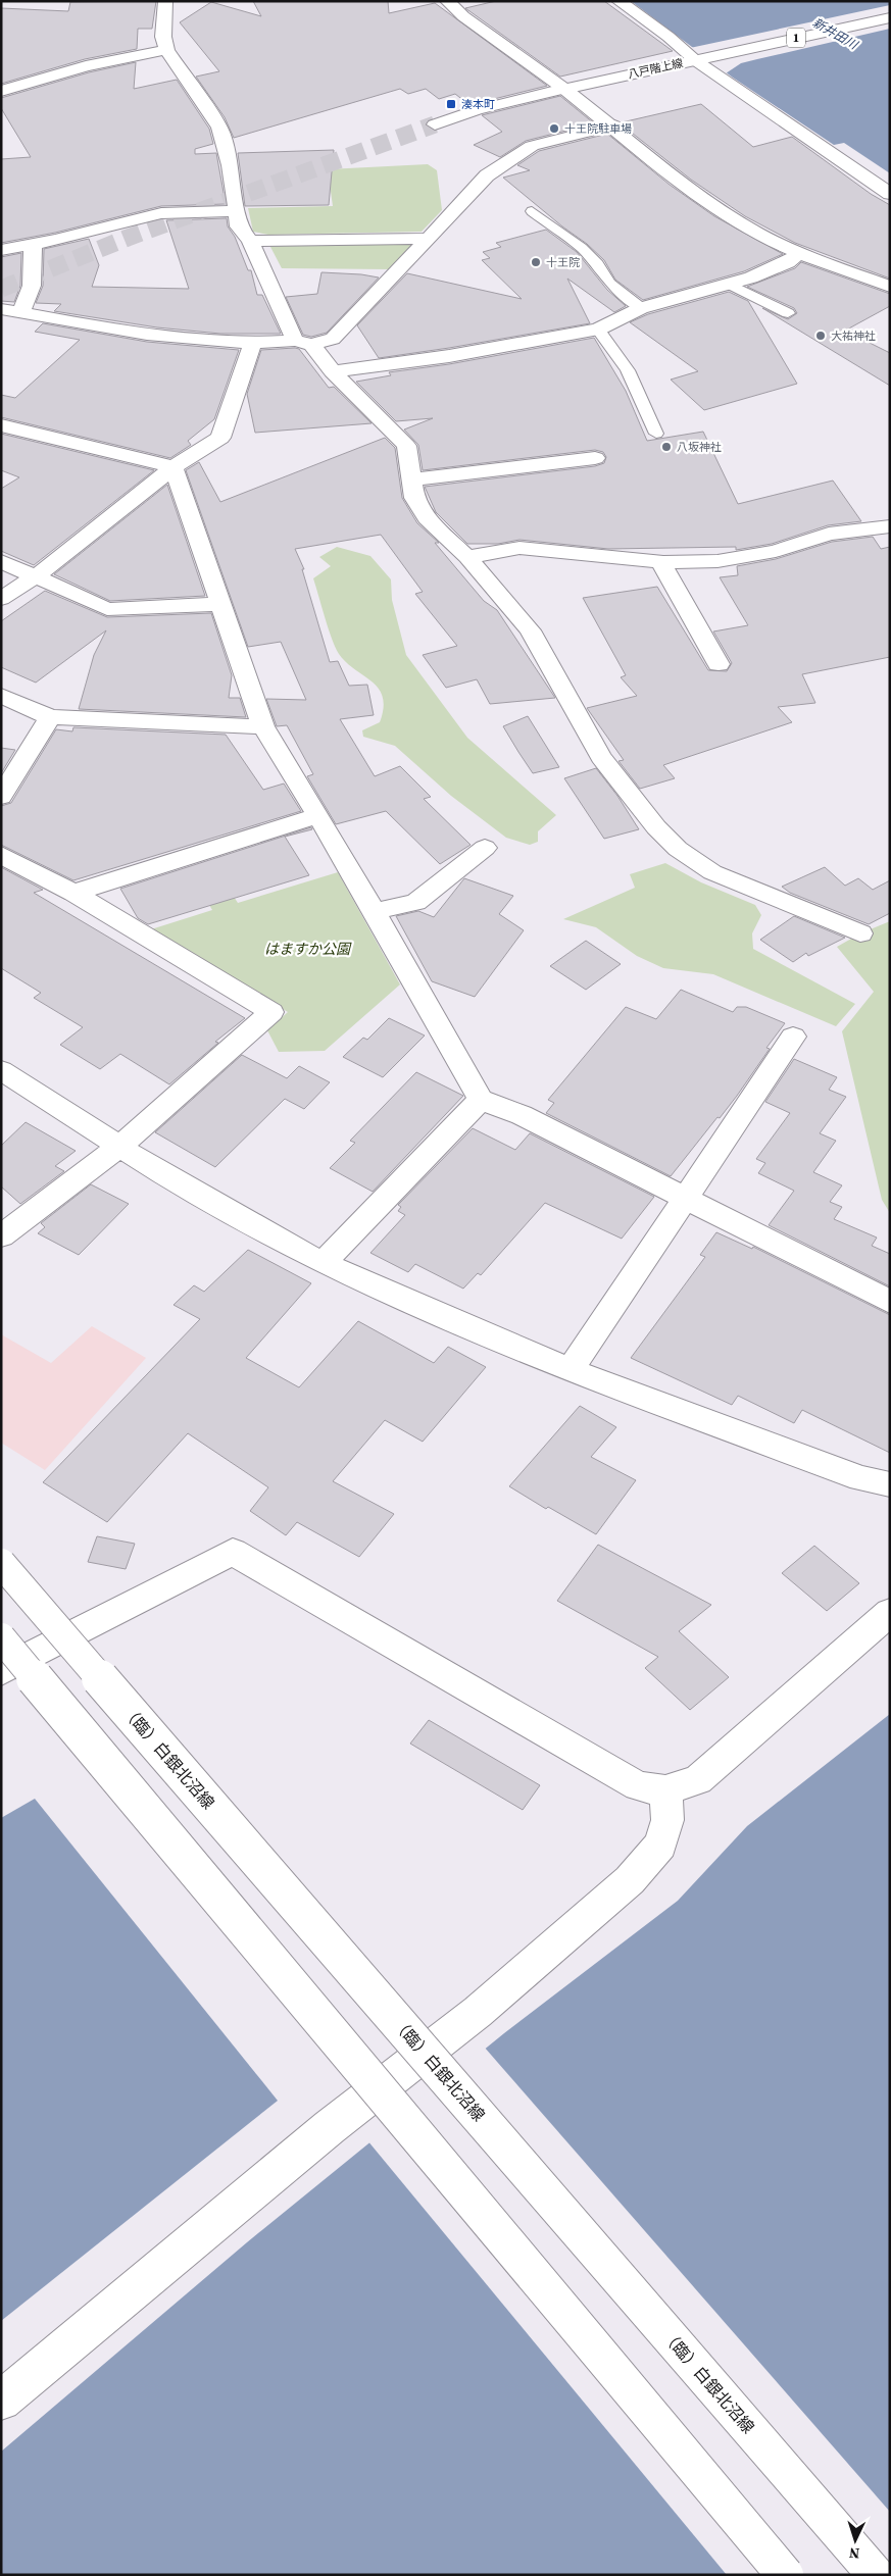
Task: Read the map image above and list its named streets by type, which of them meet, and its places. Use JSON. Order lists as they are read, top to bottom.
{
  "streets": {
    "street": ["1", "八戸階上線", "（臨）白銀北沼線"]
  },
  "water": ["新井田川"],
  "parks": ["はますか公園"],
  "places": {
    "transit": ["湊本町"],
    "other": [
      "十王院駐車場",
      "十王院",
      "大祐神社",
      "八坂神社"
    ]
  },
  "north": "bottom"
}
